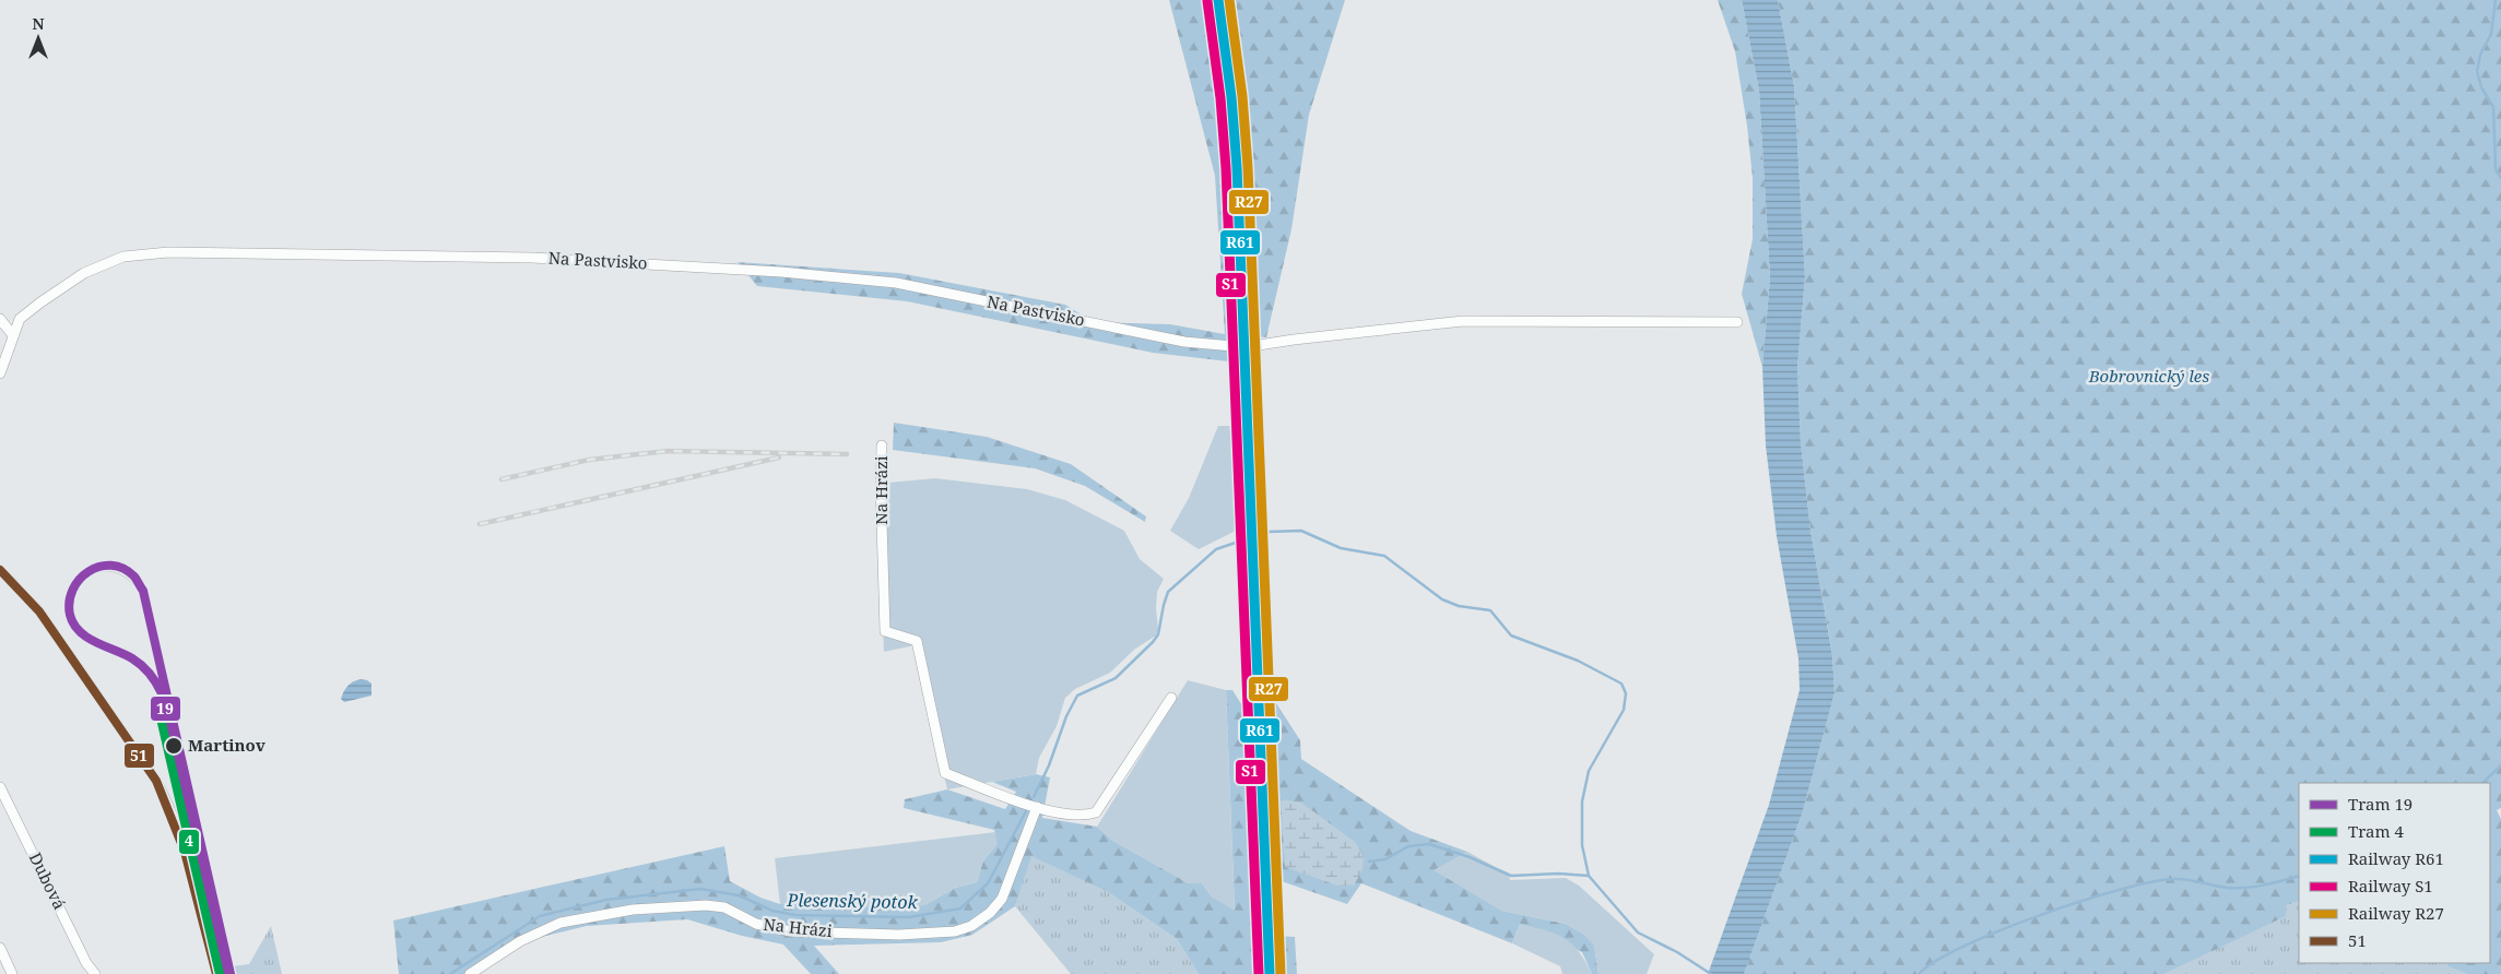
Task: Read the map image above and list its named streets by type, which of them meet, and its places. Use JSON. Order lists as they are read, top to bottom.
{
  "streets": {
    "street": ["Na Pastvisko", "Na Hrázi", "Dubová"]
  },
  "water": ["Plesenský potok"],
  "parks": ["Bobrovnický les"],
  "places": ["Martinov"],
  "lines": [
    "rail line R61",
    "rail line R27",
    "rail line S1",
    "tram line 19",
    "transit line 51",
    "tram line 4"
  ],
  "legend": [
    "Tram 19",
    "Tram 4",
    "Railway R61",
    "Railway S1",
    "Railway R27",
    "51"
  ],
  "north": "top"
}
